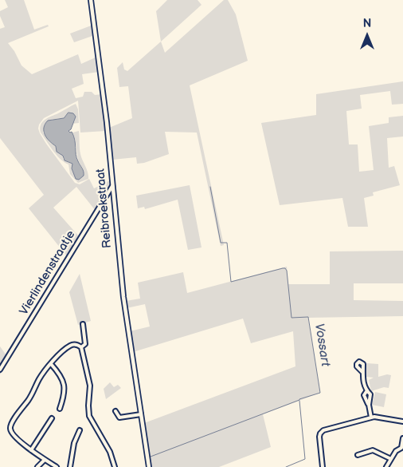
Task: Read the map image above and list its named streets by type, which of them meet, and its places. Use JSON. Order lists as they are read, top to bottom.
{
  "streets": {
    "street": ["Reibroekstraat", "Vierlindenstraatje"]
  },
  "crossings": [
    ["Reibroekstraat", "Vierlindenstraatje"]
  ],
  "water": ["Vossart"],
  "north": "top"
}
